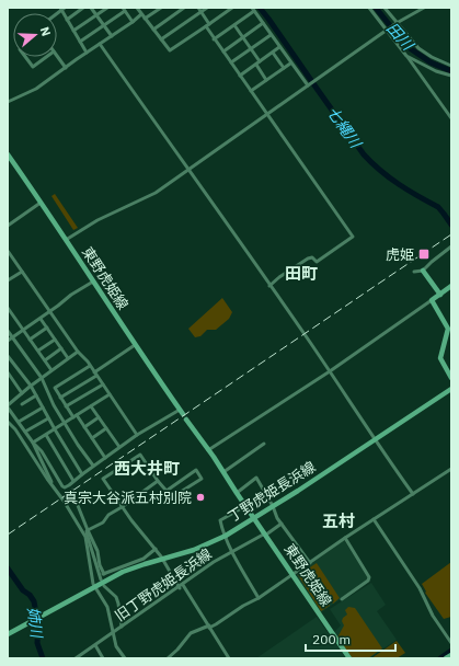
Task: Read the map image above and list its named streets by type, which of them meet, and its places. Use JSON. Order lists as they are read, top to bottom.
{
  "streets": {
    "main road": ["東野虎姫線", "丁野虎姫長浜線"],
    "street": ["旧丁野虎姫長浜線"]
  },
  "crossings": [
    ["東野虎姫線", "丁野虎姫長浜線"],
    ["東野虎姫線", "旧丁野虎姫長浜線"]
  ],
  "districts": ["田町", "西大井町", "五村"],
  "water": ["田川", "七縄川", "姉川"],
  "places": {
    "transit": ["虎姫"],
    "other": ["真宗大谷派五村別院"]
  },
  "scale_bar": "200 m",
  "north": "right"
}
